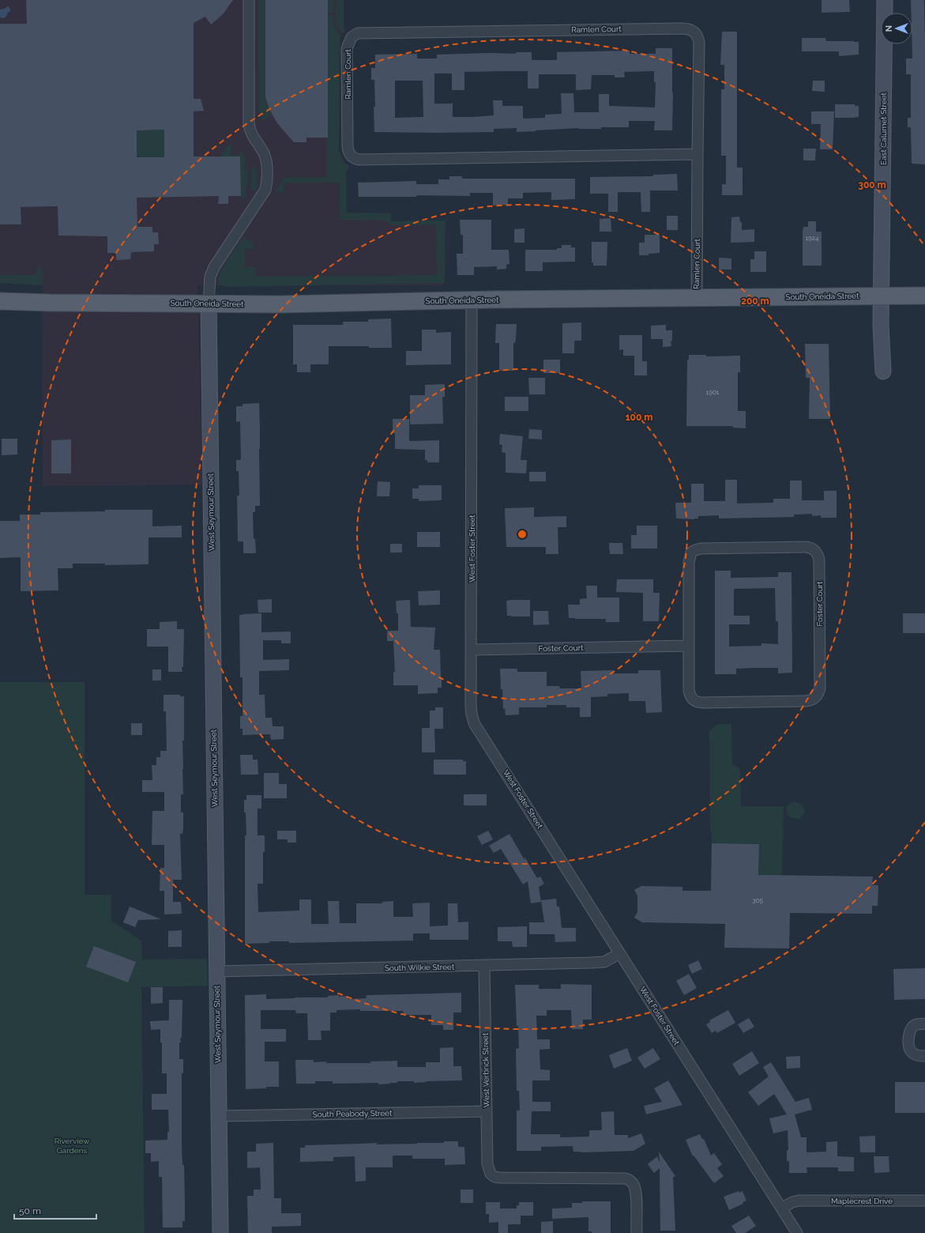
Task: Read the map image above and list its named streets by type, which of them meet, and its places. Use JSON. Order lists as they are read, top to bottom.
{
  "streets": {
    "main road": ["South Oneida Street"],
    "street": [
      "Ramlen Court",
      "East Calumet Street",
      "West Seymour Street",
      "West Foster Street",
      "Foster Court",
      "South Wilkie Street",
      "West Verbrick Street",
      "South Peabody Street",
      "Maplecrest Drive"
    ]
  },
  "crossings": [
    ["Ramlen Court", "South Oneida Street"],
    ["East Calumet Street", "South Oneida Street"],
    ["South Oneida Street", "West Seymour Street"],
    ["South Oneida Street", "West Foster Street"],
    ["West Seymour Street", "South Wilkie Street"],
    ["West Seymour Street", "South Peabody Street"],
    ["West Foster Street", "Foster Court"],
    ["West Foster Street", "South Wilkie Street"],
    ["West Foster Street", "Maplecrest Drive"],
    ["South Wilkie Street", "West Verbrick Street"],
    ["West Verbrick Street", "South Peabody Street"]
  ],
  "parks": ["Riverview Gardens"],
  "house_numbers": ["1924", "1901", "305"],
  "scale_bar": "50 m",
  "north": "left",
  "rings": ["300 m", "200 m", "100 m"]
}
